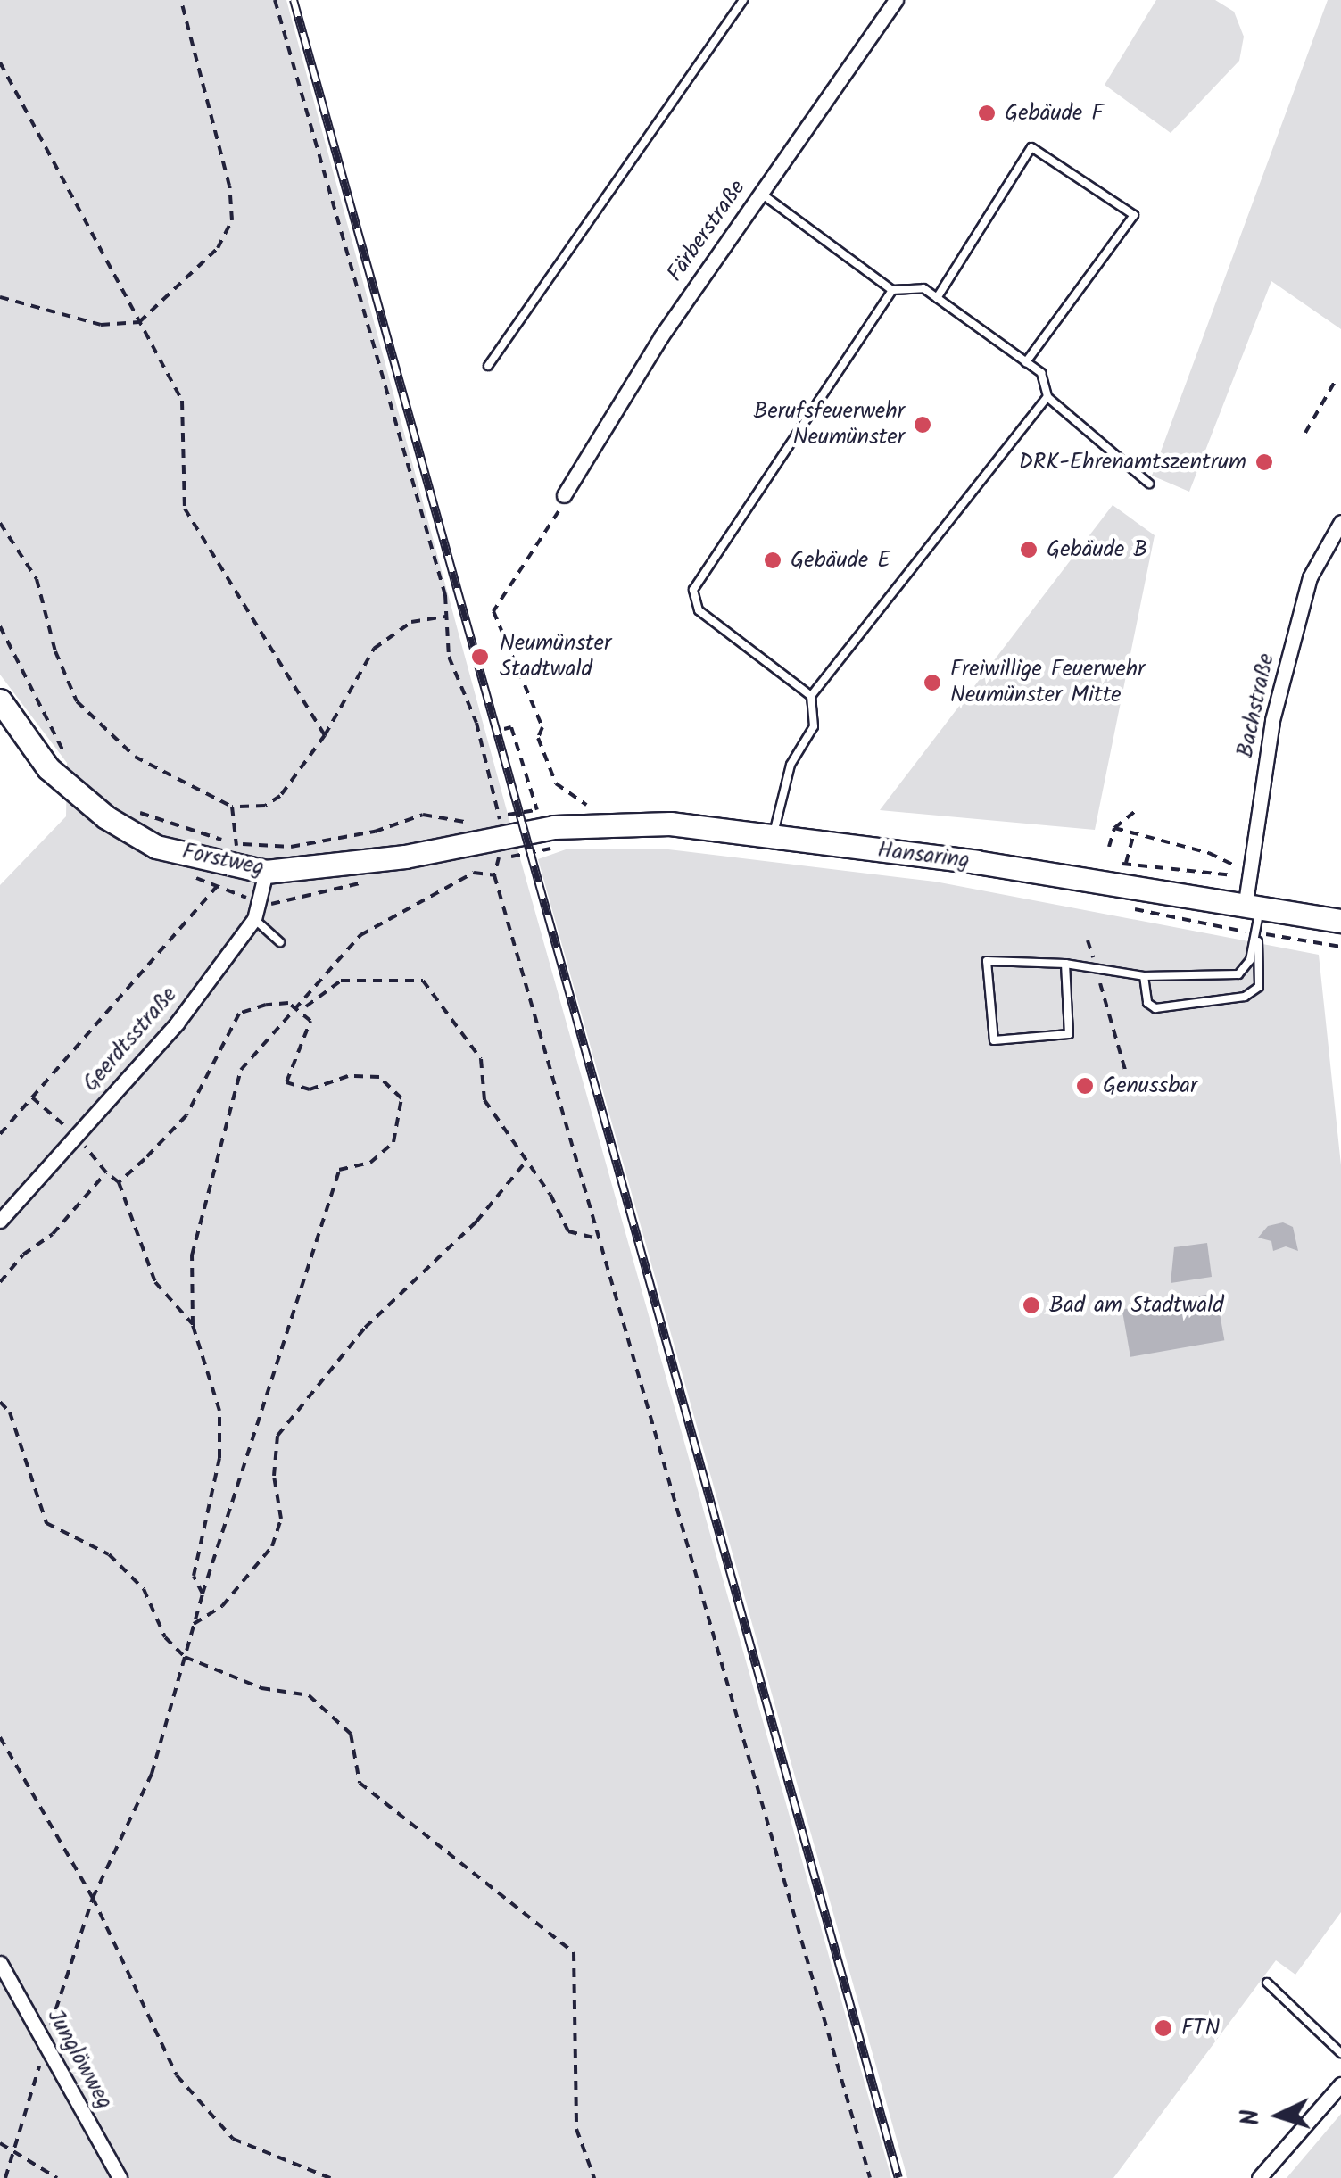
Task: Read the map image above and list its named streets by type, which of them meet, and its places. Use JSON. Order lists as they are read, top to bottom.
{
  "streets": {
    "main road": ["Hansaring", "Forstweg"],
    "street": [
      "Färberstraße",
      "Bachstraße",
      "Geerdtsstraße",
      "Junglöwweg"
    ]
  },
  "crossings": [
    ["Bachstraße", "Hansaring"],
    ["Hansaring", "Forstweg"],
    ["Forstweg", "Geerdtsstraße"]
  ],
  "places": [
    "Gebäude F",
    "Berufsfeuerwehr Neumünster",
    "DRK-Ehrenamtszentrum",
    "Gebäude B",
    "Gebäude E",
    "Neumünster Stadtwald",
    "Freiwillige Feuerwehr Neumünster Mitte",
    "Genussbar",
    "Bad am Stadtwald",
    "FTN"
  ],
  "north": "left"
}
